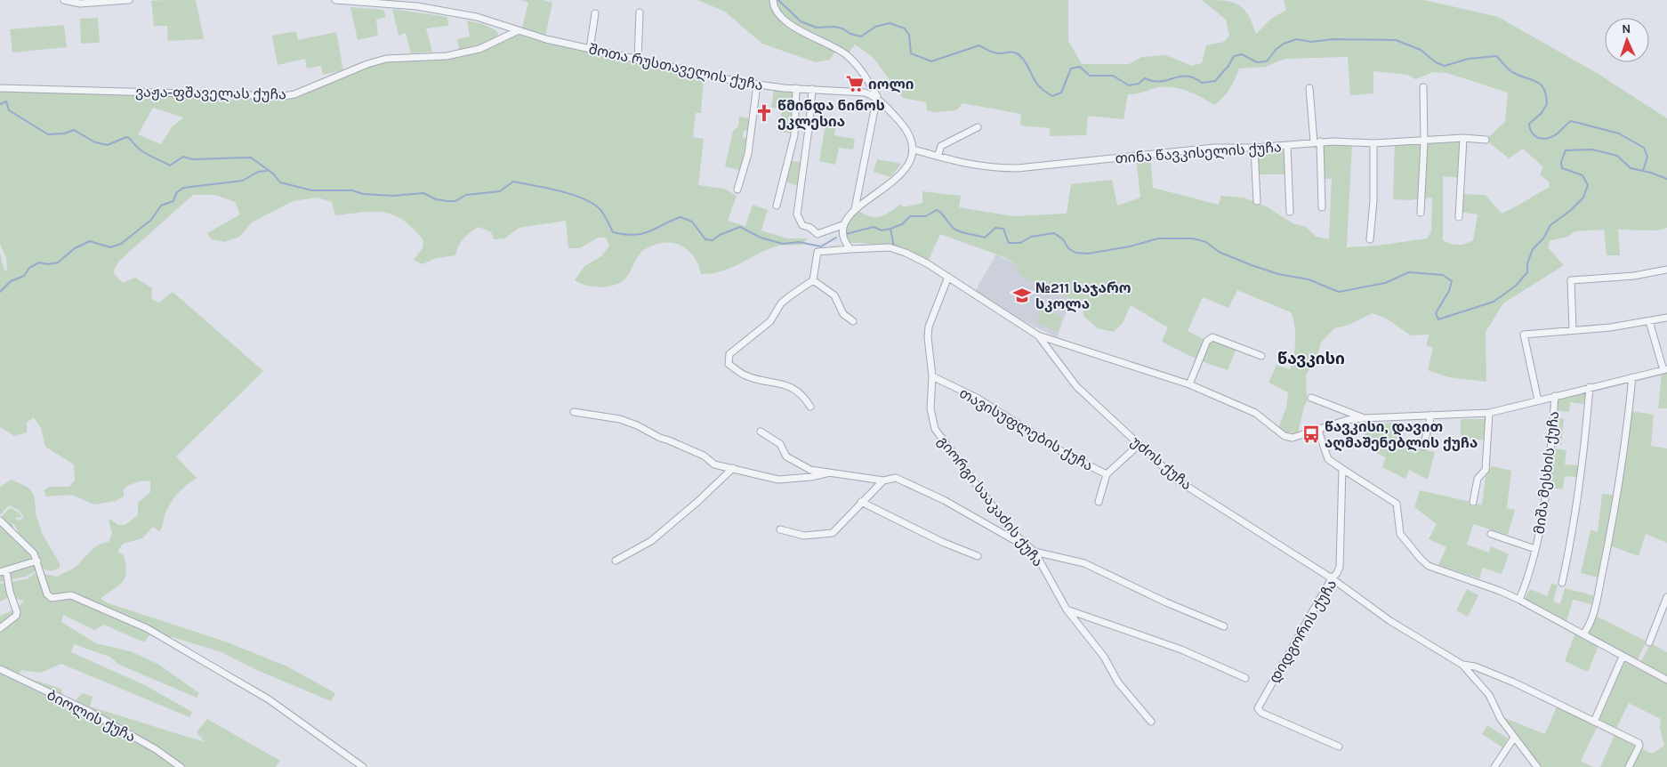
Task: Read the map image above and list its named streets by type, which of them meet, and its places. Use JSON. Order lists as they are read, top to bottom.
{
  "streets": {
    "street": [
      "შოთა რუსთაველის ქუჩა",
      "ვაჟა-ფშაველას ქუჩა",
      "თინა წავკისელის ქუჩა",
      "თავისუფლების ქუჩა",
      "უძოს ქუჩა",
      "მიშა მესხის ქუჩა",
      "გიორგი სააკაძის ქუჩა",
      "დიდგორის ქუჩა",
      "ბიოლის ქუჩა"
    ]
  },
  "crossings": [
    ["შოთა რუსთაველის ქუჩა", "ვაჟა-ფშაველას ქუჩა"],
    ["თავისუფლების ქუჩა", "უძოს ქუჩა"],
    ["თავისუფლების ქუჩა", "გიორგი სააკაძის ქუჩა"],
    ["უძოს ქუჩა", "დიდგორის ქუჩა"]
  ],
  "districts": ["წავკისი"],
  "places": {
    "supermarket": ["იოლი"],
    "church": ["წმინდა ნინოს ეკლესია"],
    "school or university": ["№211 საჯარო სკოლა"],
    "bus stop": ["წავკისი, დავით აღმაშენებლის ქუჩა"]
  },
  "north": "top"
}
